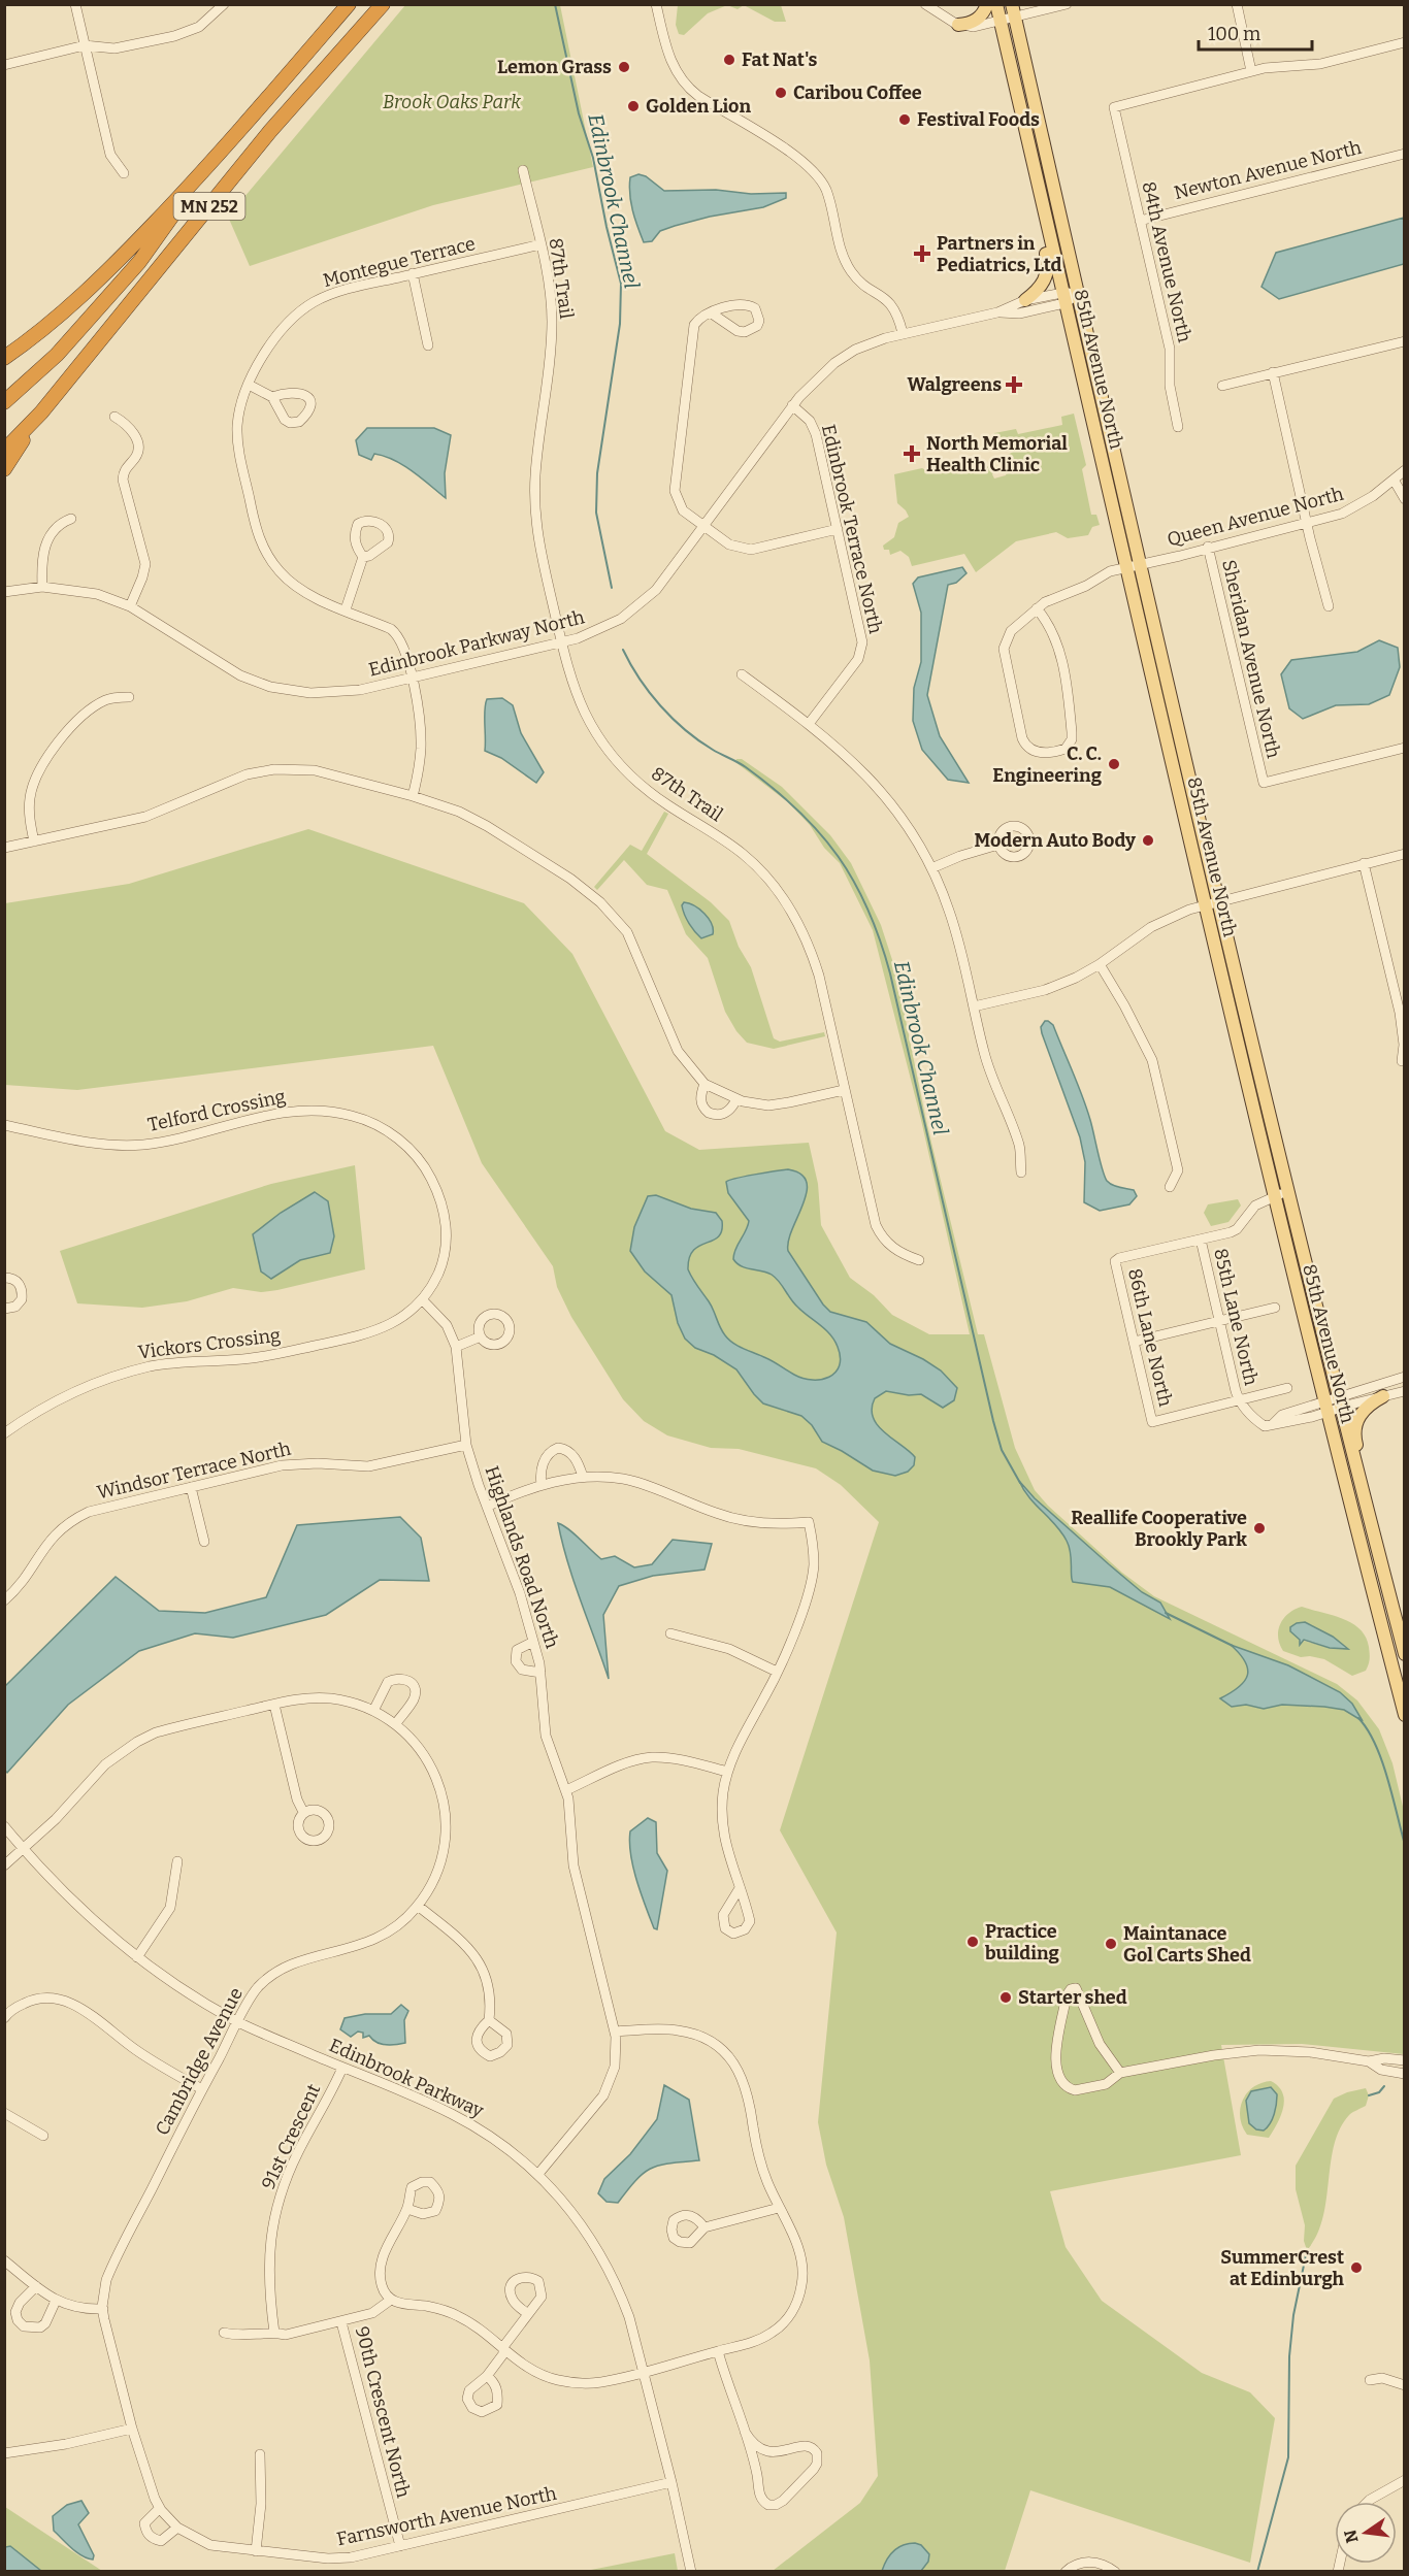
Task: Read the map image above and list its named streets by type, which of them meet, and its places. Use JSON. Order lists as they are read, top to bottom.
{
  "streets": {
    "highway": ["MN 252"],
    "main road": ["85th Avenue North"],
    "street": [
      "Newton Avenue North",
      "Montegue Terrace",
      "84th Avenue North",
      "87th Trail",
      "Queen Avenue North",
      "Edinbrook Terrace North",
      "Edinbrook Parkway North",
      "Sheridan Avenue North",
      "Telford Crossing",
      "85th Lane North",
      "86th Lane North",
      "Vickors Crossing",
      "Windsor Terrace North",
      "Highlands Road North",
      "Cambridge Avenue",
      "Edinbrook Parkway",
      "91st Crescent",
      "90th Crescent North",
      "Farnsworth Avenue North"
    ]
  },
  "crossings": [
    ["Newton Avenue North", "84th Avenue North"],
    ["Montegue Terrace", "87th Trail"],
    ["Montegue Terrace", "Edinbrook Parkway North"],
    ["87th Trail", "Edinbrook Parkway North"],
    ["85th Avenue North", "Queen Avenue North"],
    ["85th Avenue North", "85th Lane North"],
    ["Queen Avenue North", "Sheridan Avenue North"],
    ["Edinbrook Terrace North", "Edinbrook Parkway North"],
    ["Telford Crossing", "Vickors Crossing"],
    ["Telford Crossing", "Highlands Road North"],
    ["85th Lane North", "86th Lane North"],
    ["Vickors Crossing", "Highlands Road North"],
    ["Windsor Terrace North", "Highlands Road North"],
    ["Highlands Road North", "Edinbrook Parkway"],
    ["Cambridge Avenue", "Edinbrook Parkway"],
    ["Cambridge Avenue", "Farnsworth Avenue North"],
    ["Edinbrook Parkway", "91st Crescent"],
    ["Edinbrook Parkway", "Farnsworth Avenue North"],
    ["90th Crescent North", "Farnsworth Avenue North"]
  ],
  "water": ["Edinbrook Channel"],
  "parks": ["Brook Oaks Park"],
  "places": {
    "other": [
      "Fat Nat's",
      "Lemon Grass",
      "Caribou Coffee",
      "Golden Lion",
      "Festival Foods",
      "C. C. Engineering",
      "Modern Auto Body",
      "Reallife Cooperative Brookly Park",
      "Practice building",
      "Maintanace Gol Carts Shed",
      "Starter shed",
      "SummerCrest at Edinburgh"
    ],
    "health": ["Partners in Pediatrics, Ltd", "Walgreens", "North Memorial Health Clinic"]
  },
  "scale_bar": "100 m",
  "north": "left"
}
